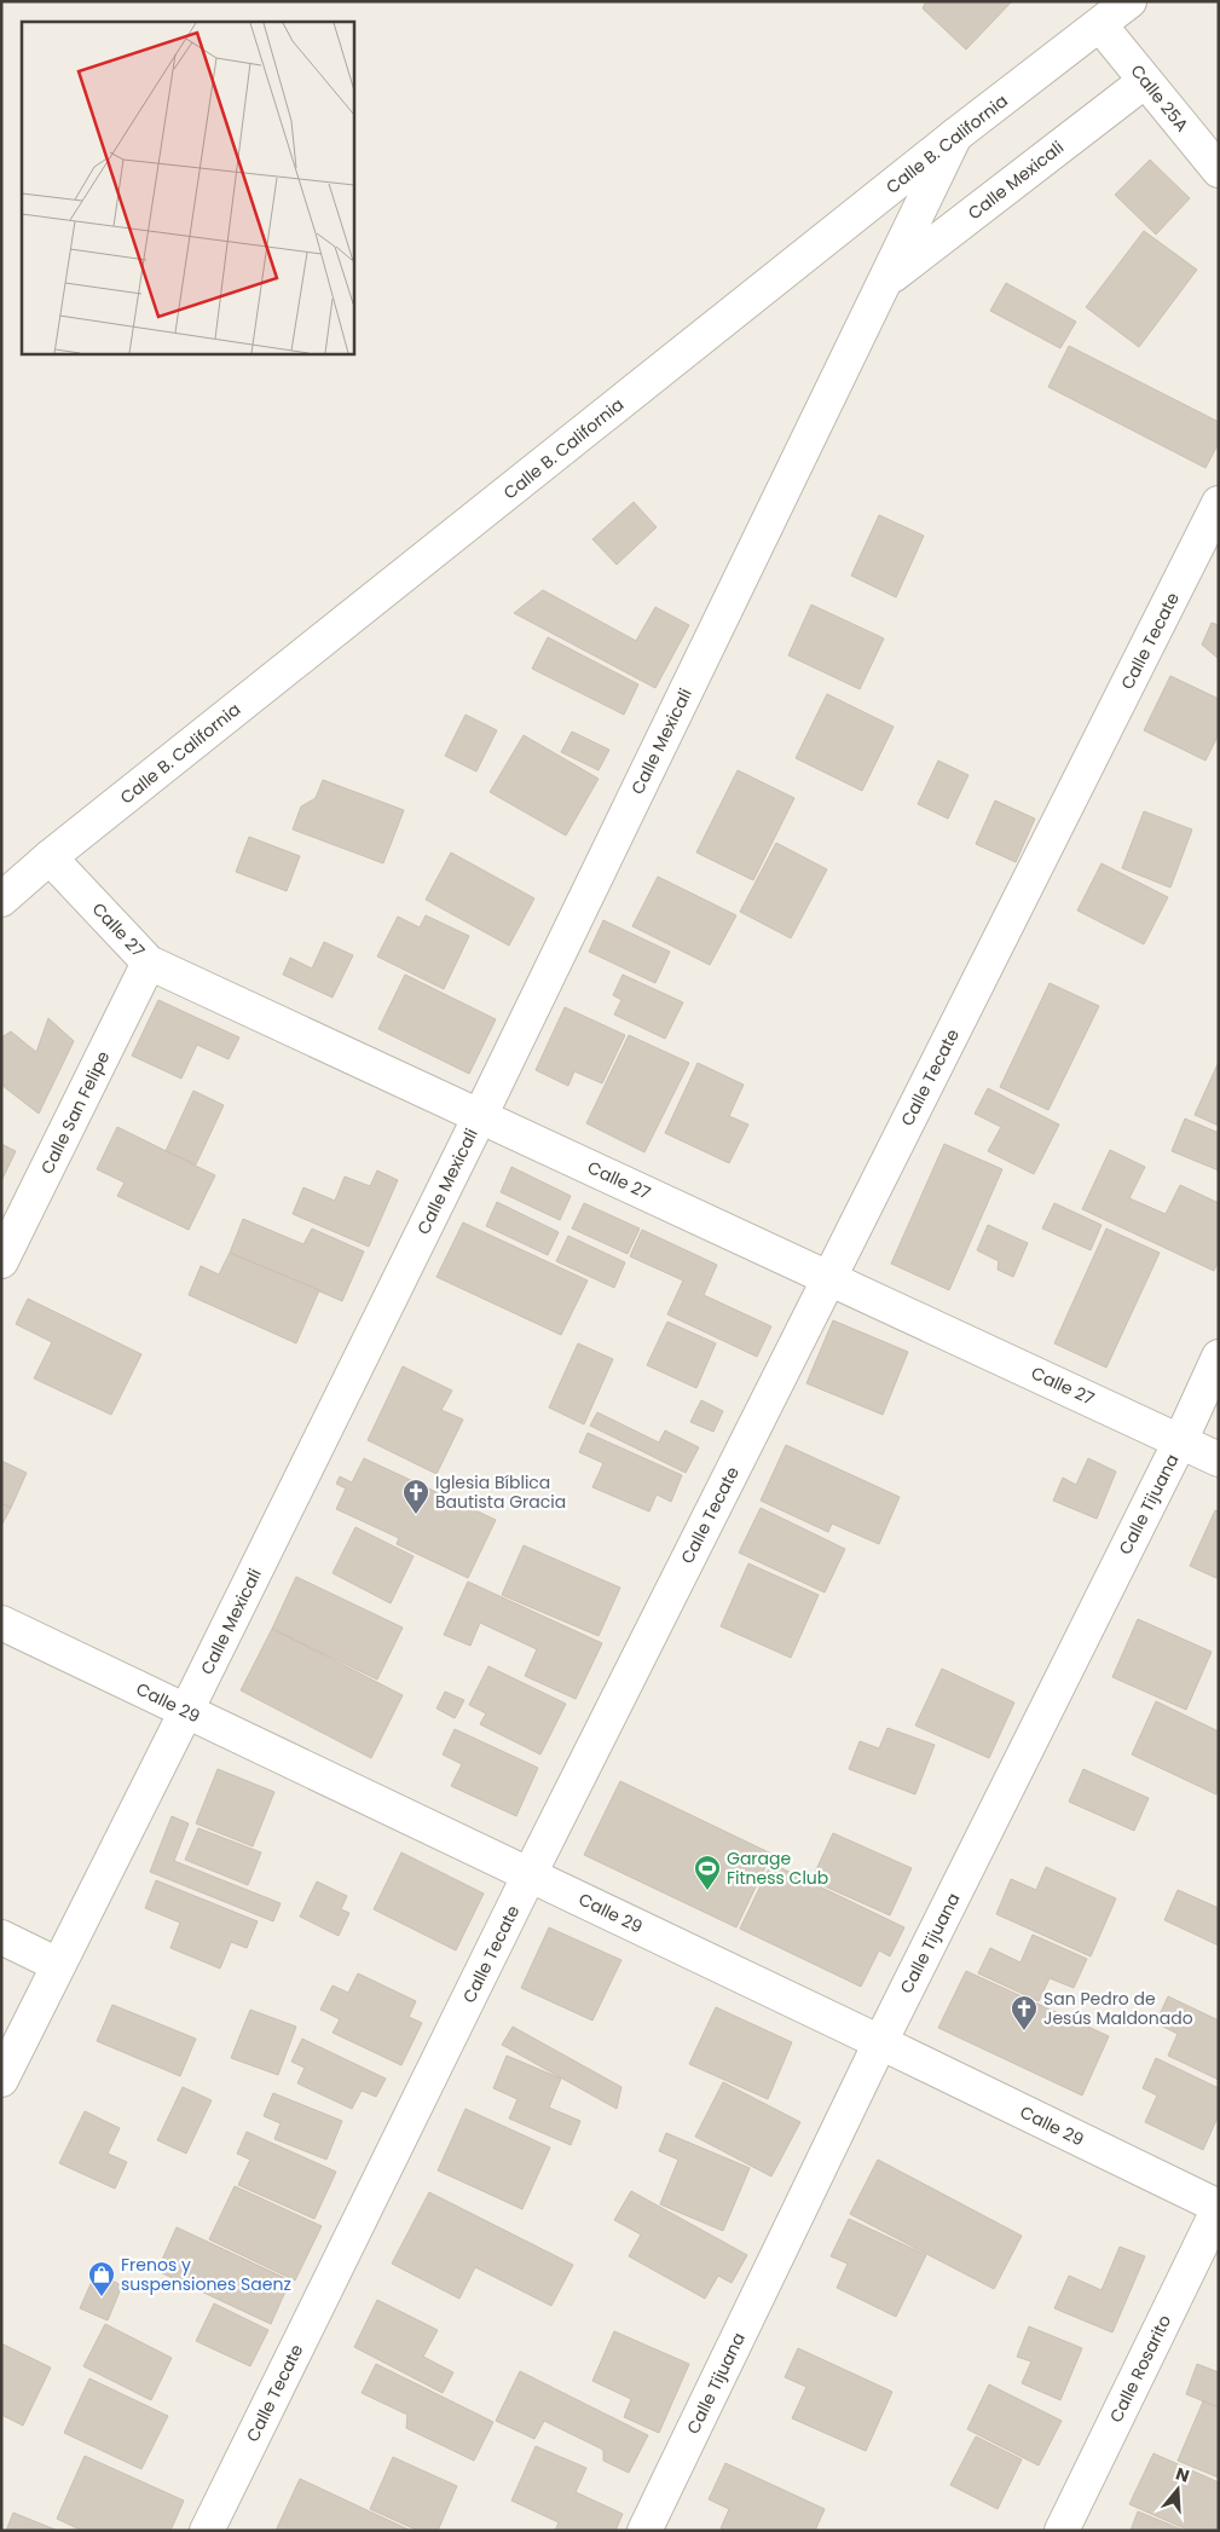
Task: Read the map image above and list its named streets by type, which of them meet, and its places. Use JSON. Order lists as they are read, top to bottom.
{
  "streets": {
    "street": [
      "Calle 25A",
      "Calle B. California",
      "Calle Mexicali",
      "Calle Tecate",
      "Calle 27",
      "Calle San Felipe",
      "Calle Tijuana",
      "Calle 29",
      "Calle Rosarito"
    ]
  },
  "crossings": [
    ["Calle 25A", "Calle B. California"],
    ["Calle 25A", "Calle Mexicali"],
    ["Calle B. California", "Calle Mexicali"],
    ["Calle B. California", "Calle 27"],
    ["Calle Mexicali", "Calle 27"],
    ["Calle Mexicali", "Calle 29"],
    ["Calle Tecate", "Calle 27"],
    ["Calle Tecate", "Calle 29"],
    ["Calle 27", "Calle San Felipe"],
    ["Calle 27", "Calle Tijuana"],
    ["Calle Tijuana", "Calle 29"],
    ["Calle 29", "Calle Rosarito"]
  ],
  "places": {
    "church": ["Iglesia Bíblica Bautista Gracia", "San Pedro de Jesús Maldonado"],
    "sports": ["Garage Fitness Club"],
    "shop": ["Frenos y suspensiones Saenz"]
  },
  "north": "top"
}
